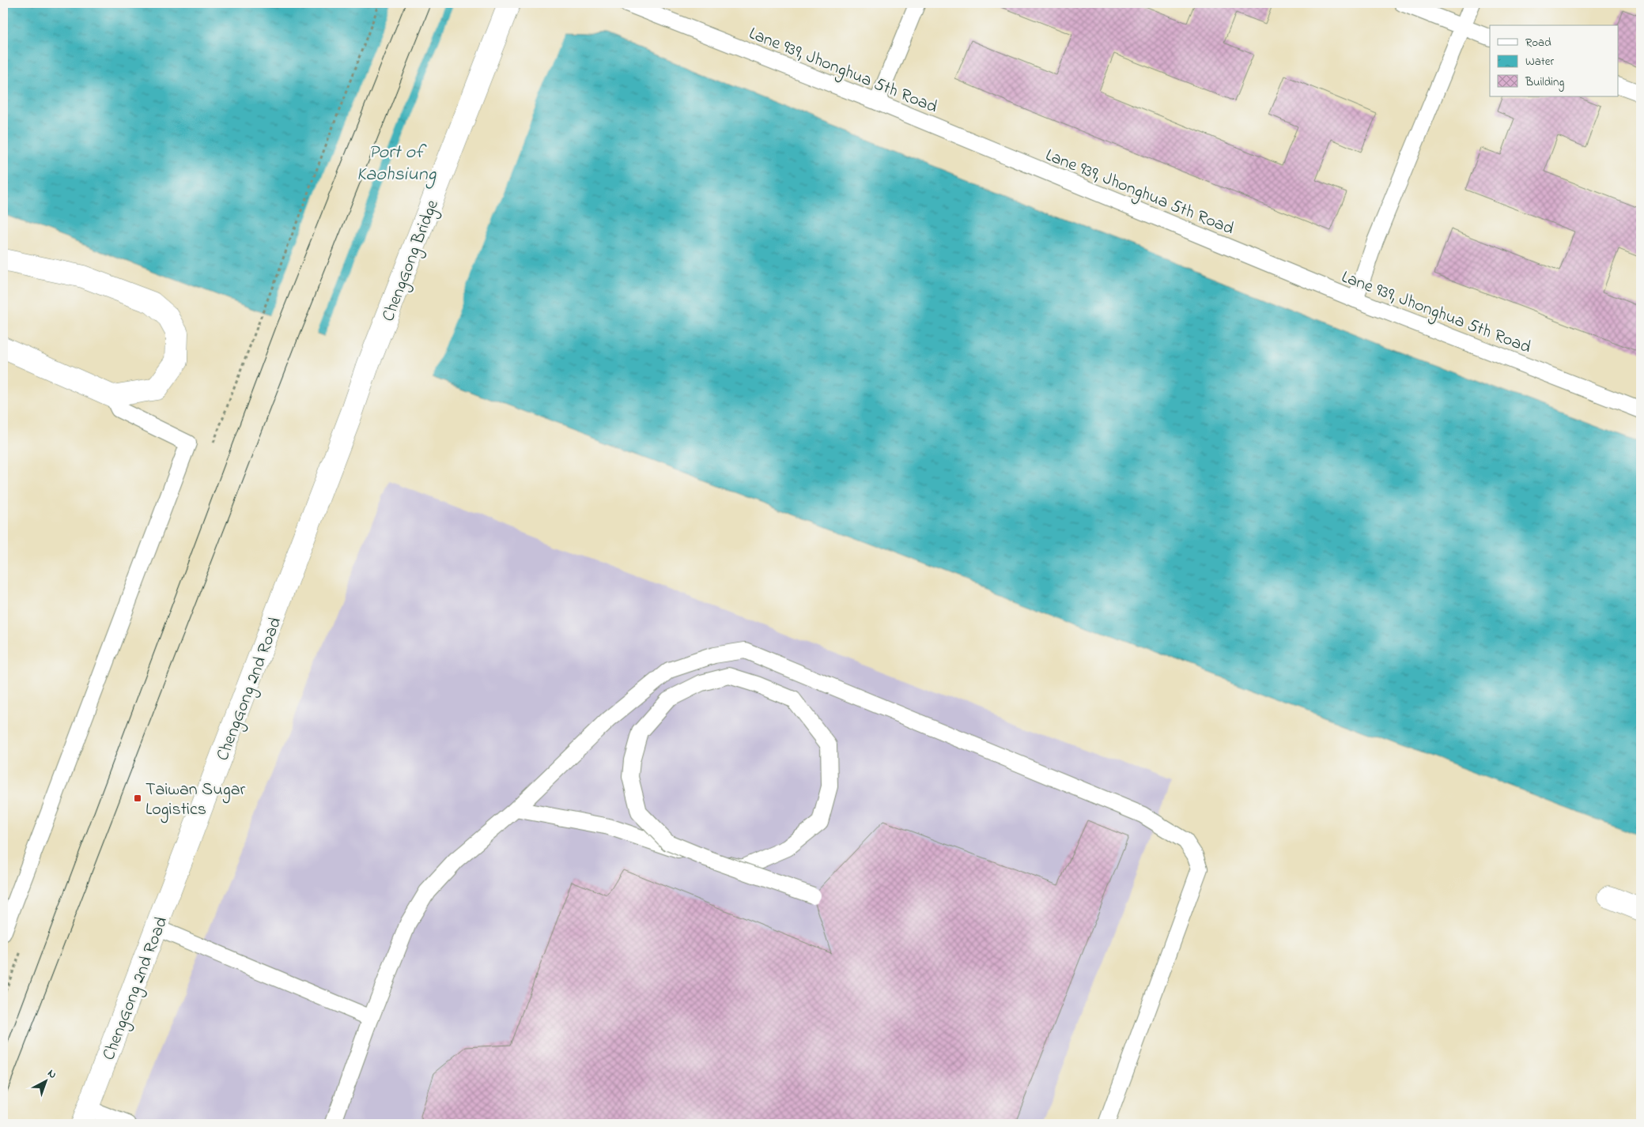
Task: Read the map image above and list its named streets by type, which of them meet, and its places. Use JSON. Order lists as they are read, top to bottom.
{
  "streets": {
    "street": ["ChengGong Bridge", "ChengGong 2nd Road"],
    "lane": ["Lane 939, Jhonghua 5th Road"]
  },
  "crossings": [
    ["ChengGong Bridge", "ChengGong 2nd Road"]
  ],
  "water": ["Port of Kaohsiung"],
  "places": {
    "transit": ["Taiwan Sugar Logistics"]
  },
  "legend": ["Road", "Water", "Building"],
  "north": "top right"
}
